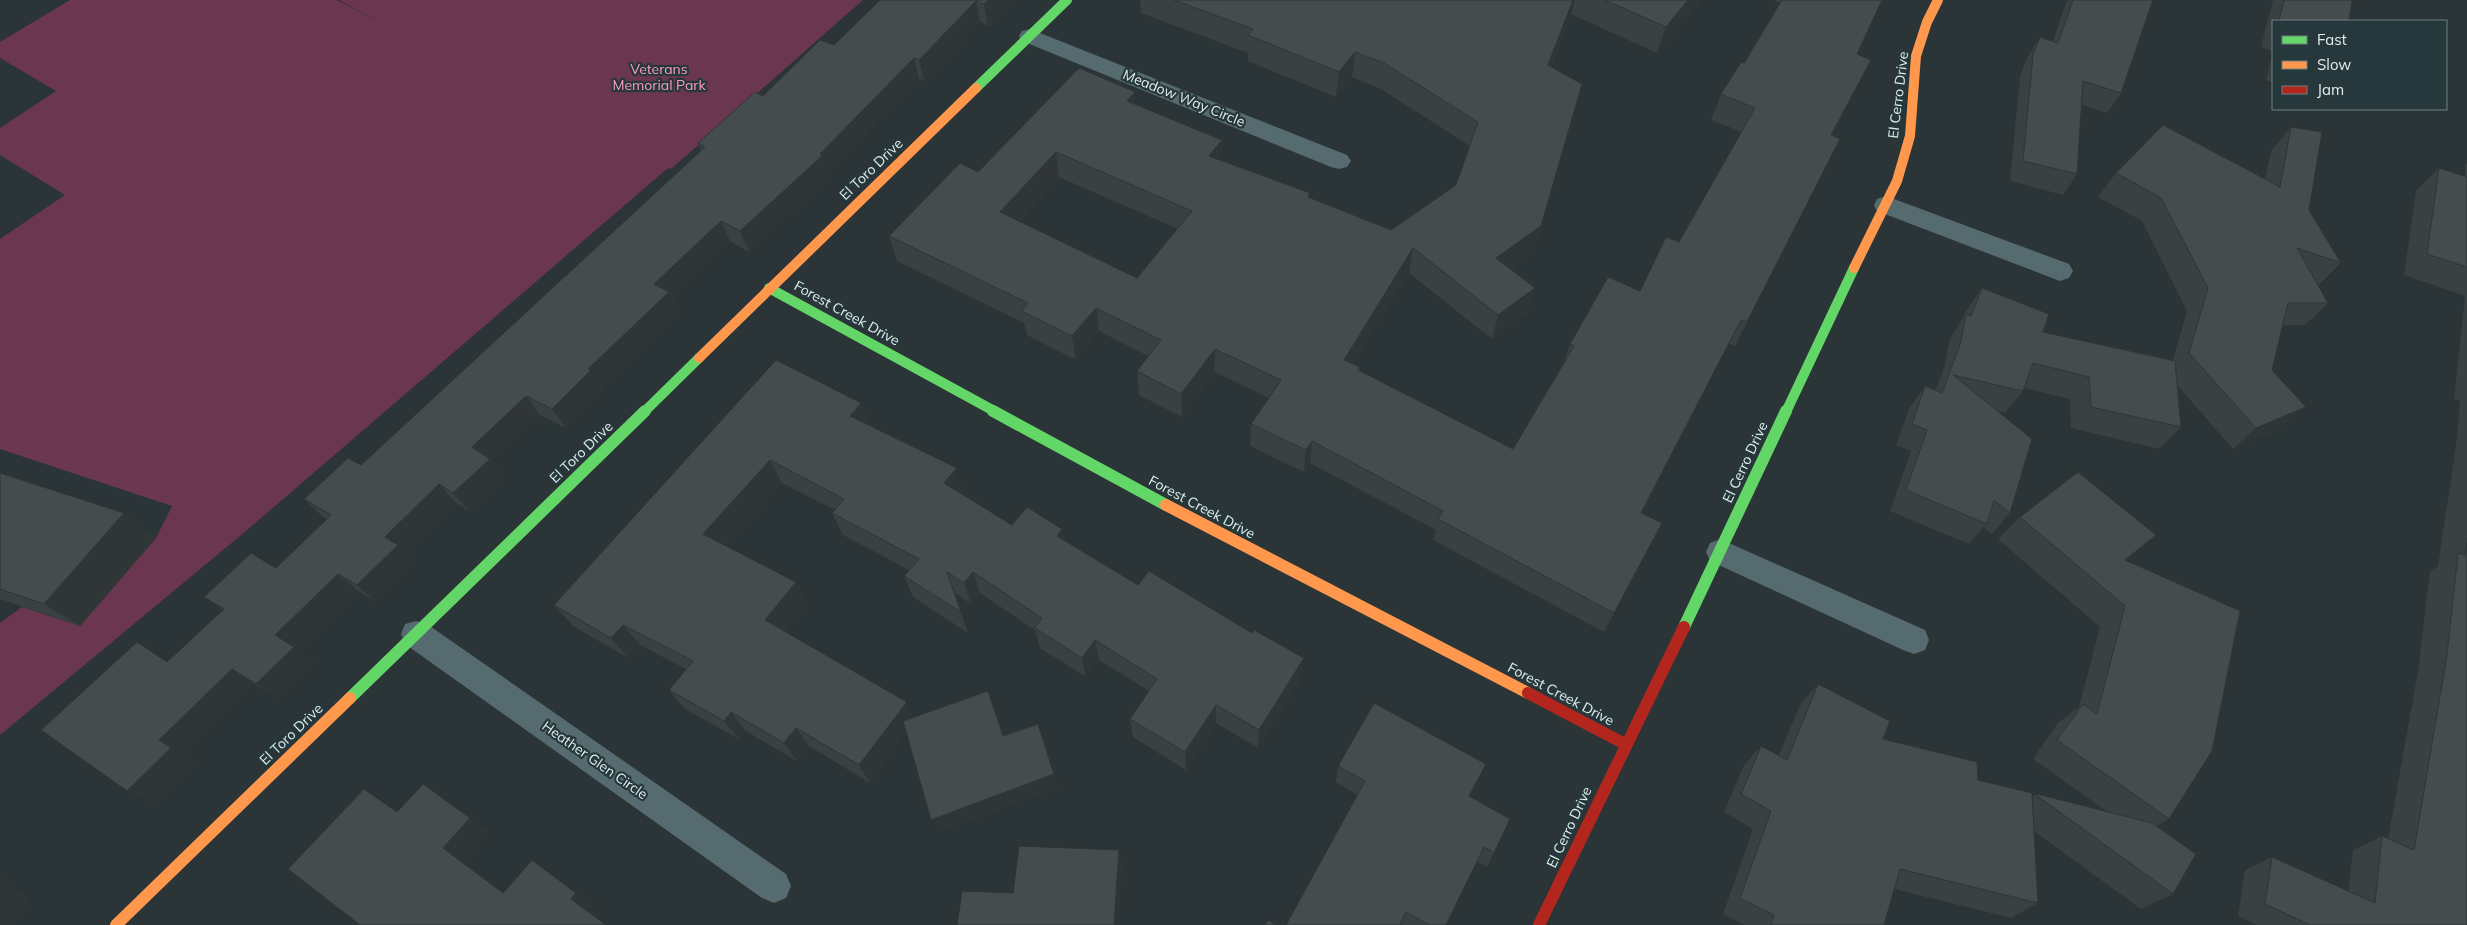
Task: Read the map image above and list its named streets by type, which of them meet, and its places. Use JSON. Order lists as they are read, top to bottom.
{
  "streets": {
    "street": [
      "El Cerro Drive",
      "Meadow Way Circle",
      "El Toro Drive",
      "Forest Creek Drive",
      "Heather Glen Circle"
    ]
  },
  "crossings": [
    ["El Cerro Drive", "Forest Creek Drive"],
    ["Meadow Way Circle", "El Toro Drive"],
    ["El Toro Drive", "Forest Creek Drive"],
    ["El Toro Drive", "Heather Glen Circle"]
  ],
  "parks": ["Veterans Memorial Park"],
  "legend": ["Fast", "Slow", "Jam"]
}
